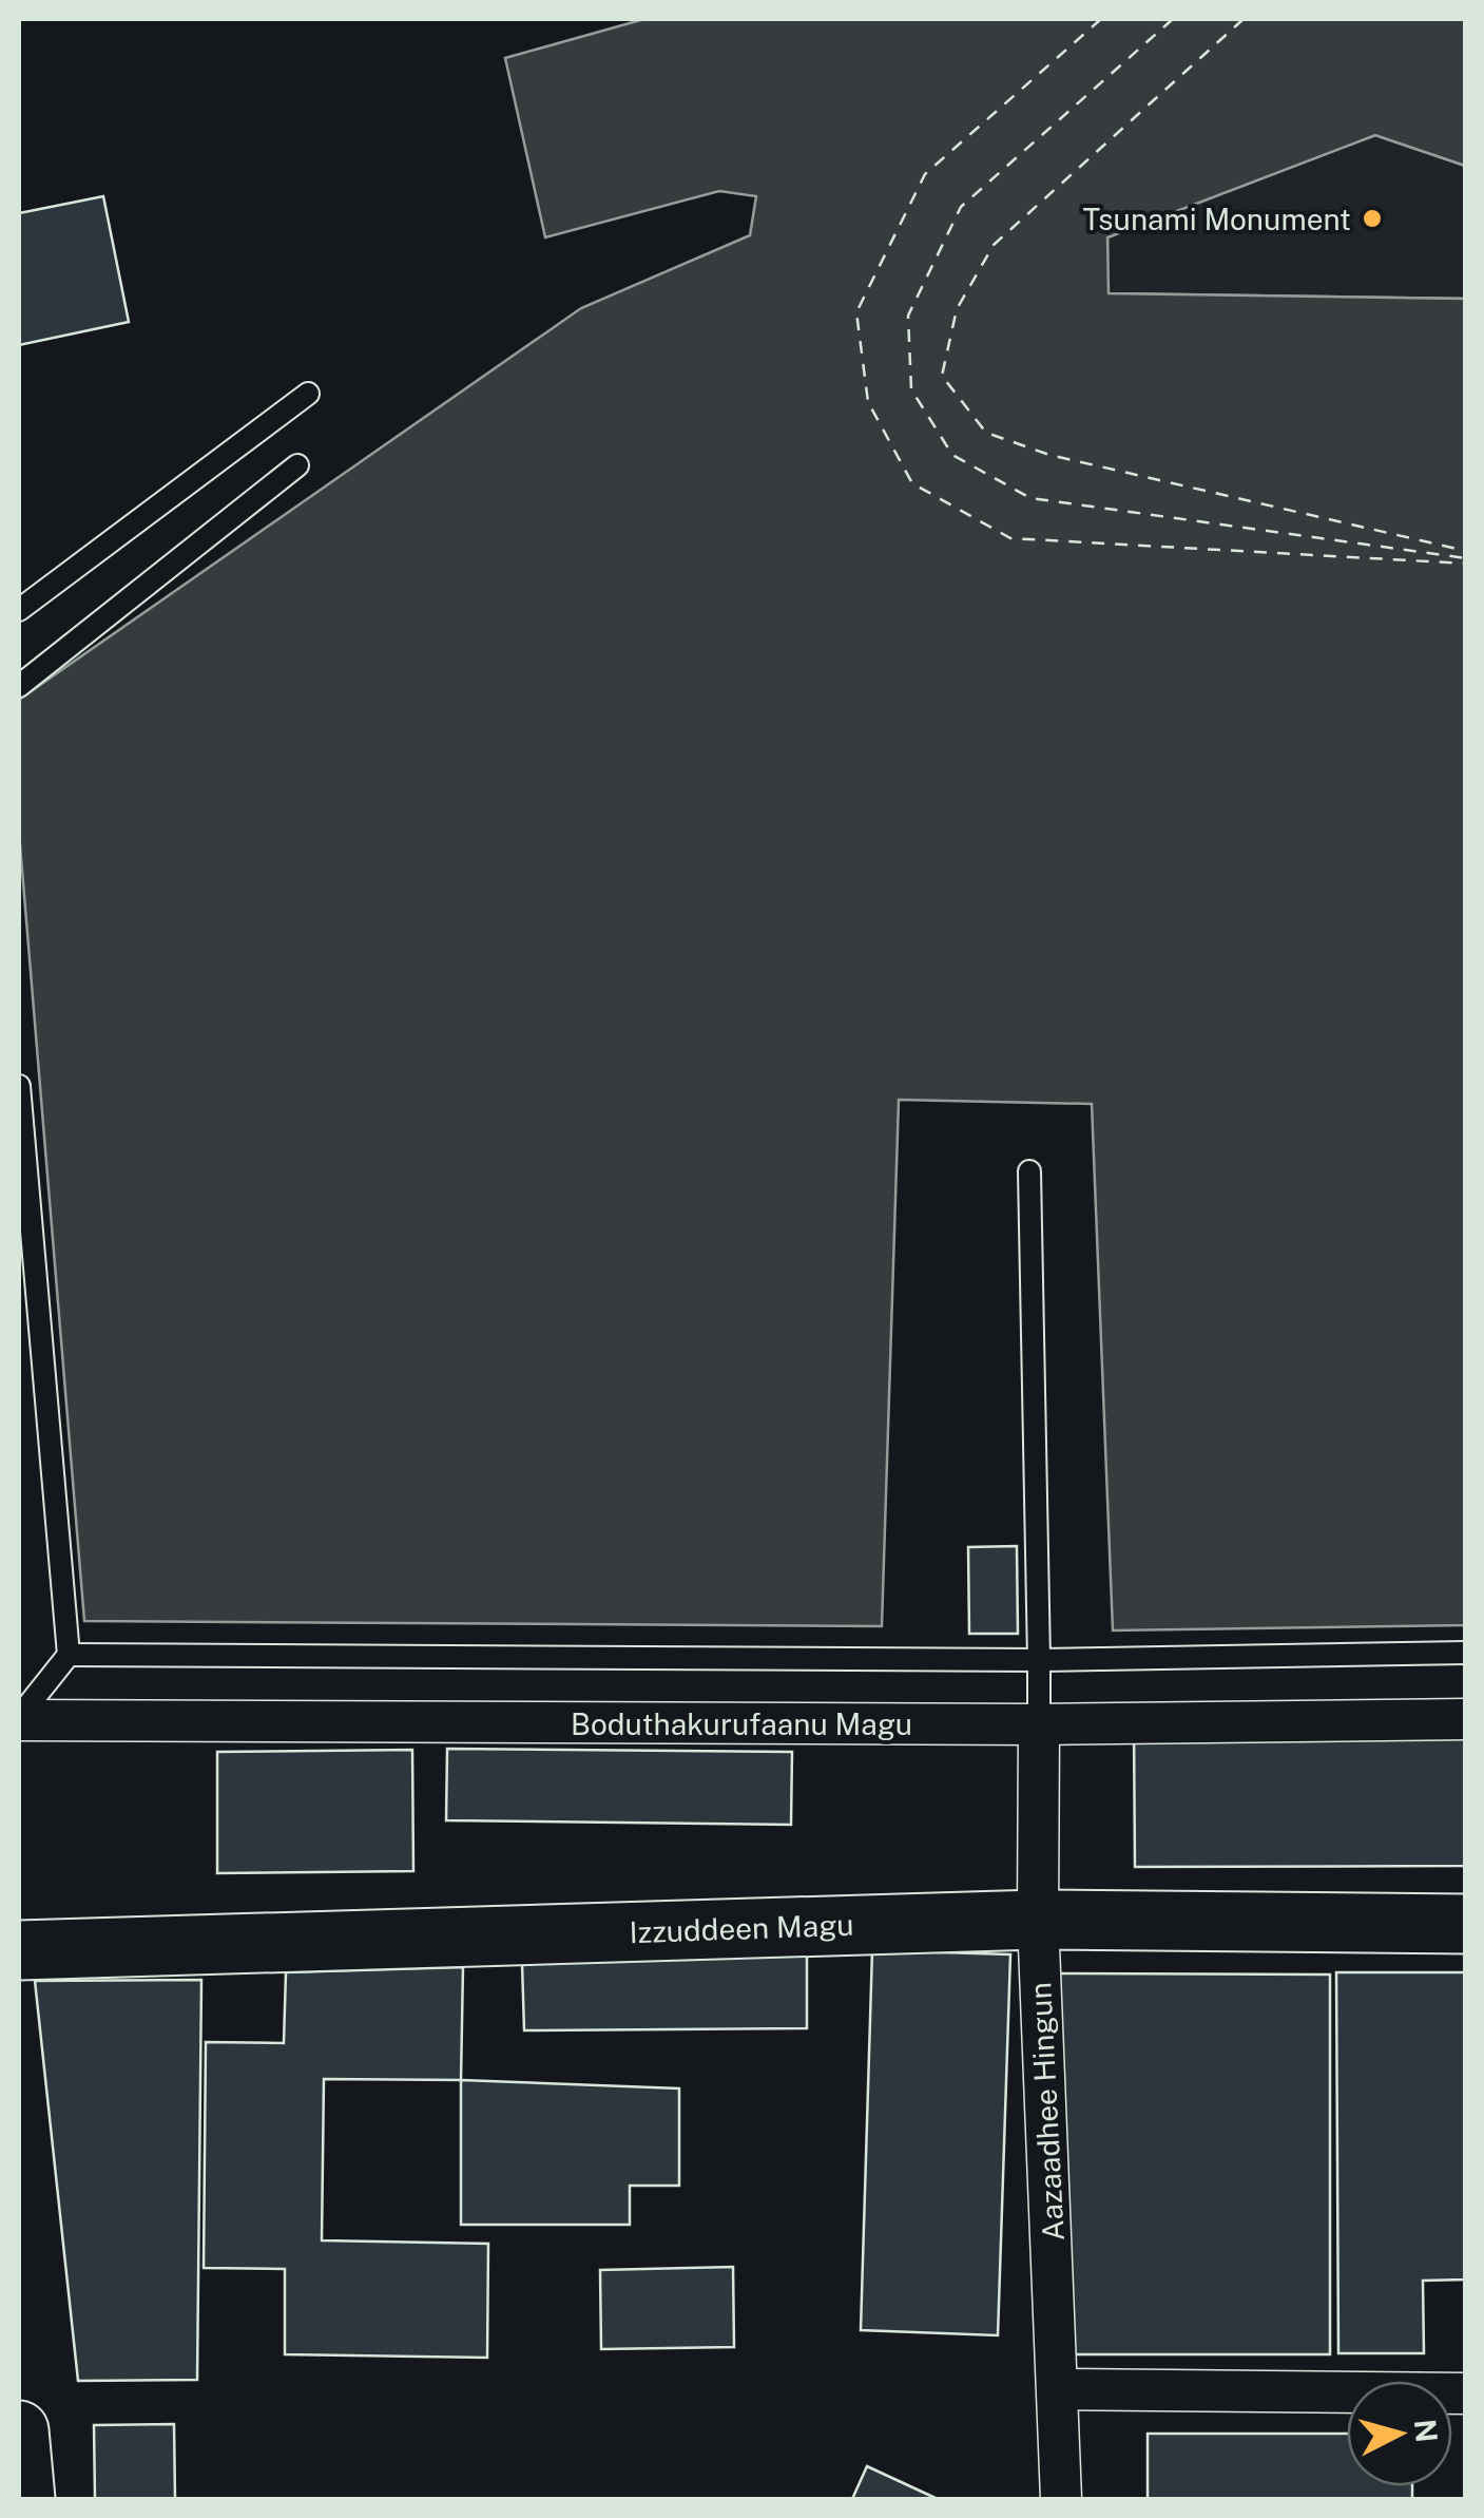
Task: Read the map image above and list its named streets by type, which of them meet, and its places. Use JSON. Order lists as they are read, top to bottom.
{
  "streets": {
    "main road": ["Izzuddeen Magu"],
    "street": ["Boduthakurufaanu Magu", "Aazaadhee Hingun"]
  },
  "crossings": [
    ["Boduthakurufaanu Magu", "Aazaadhee Hingun"],
    ["Izzuddeen Magu", "Aazaadhee Hingun"]
  ],
  "places": ["Tsunami Monument"],
  "north": "right"
}
